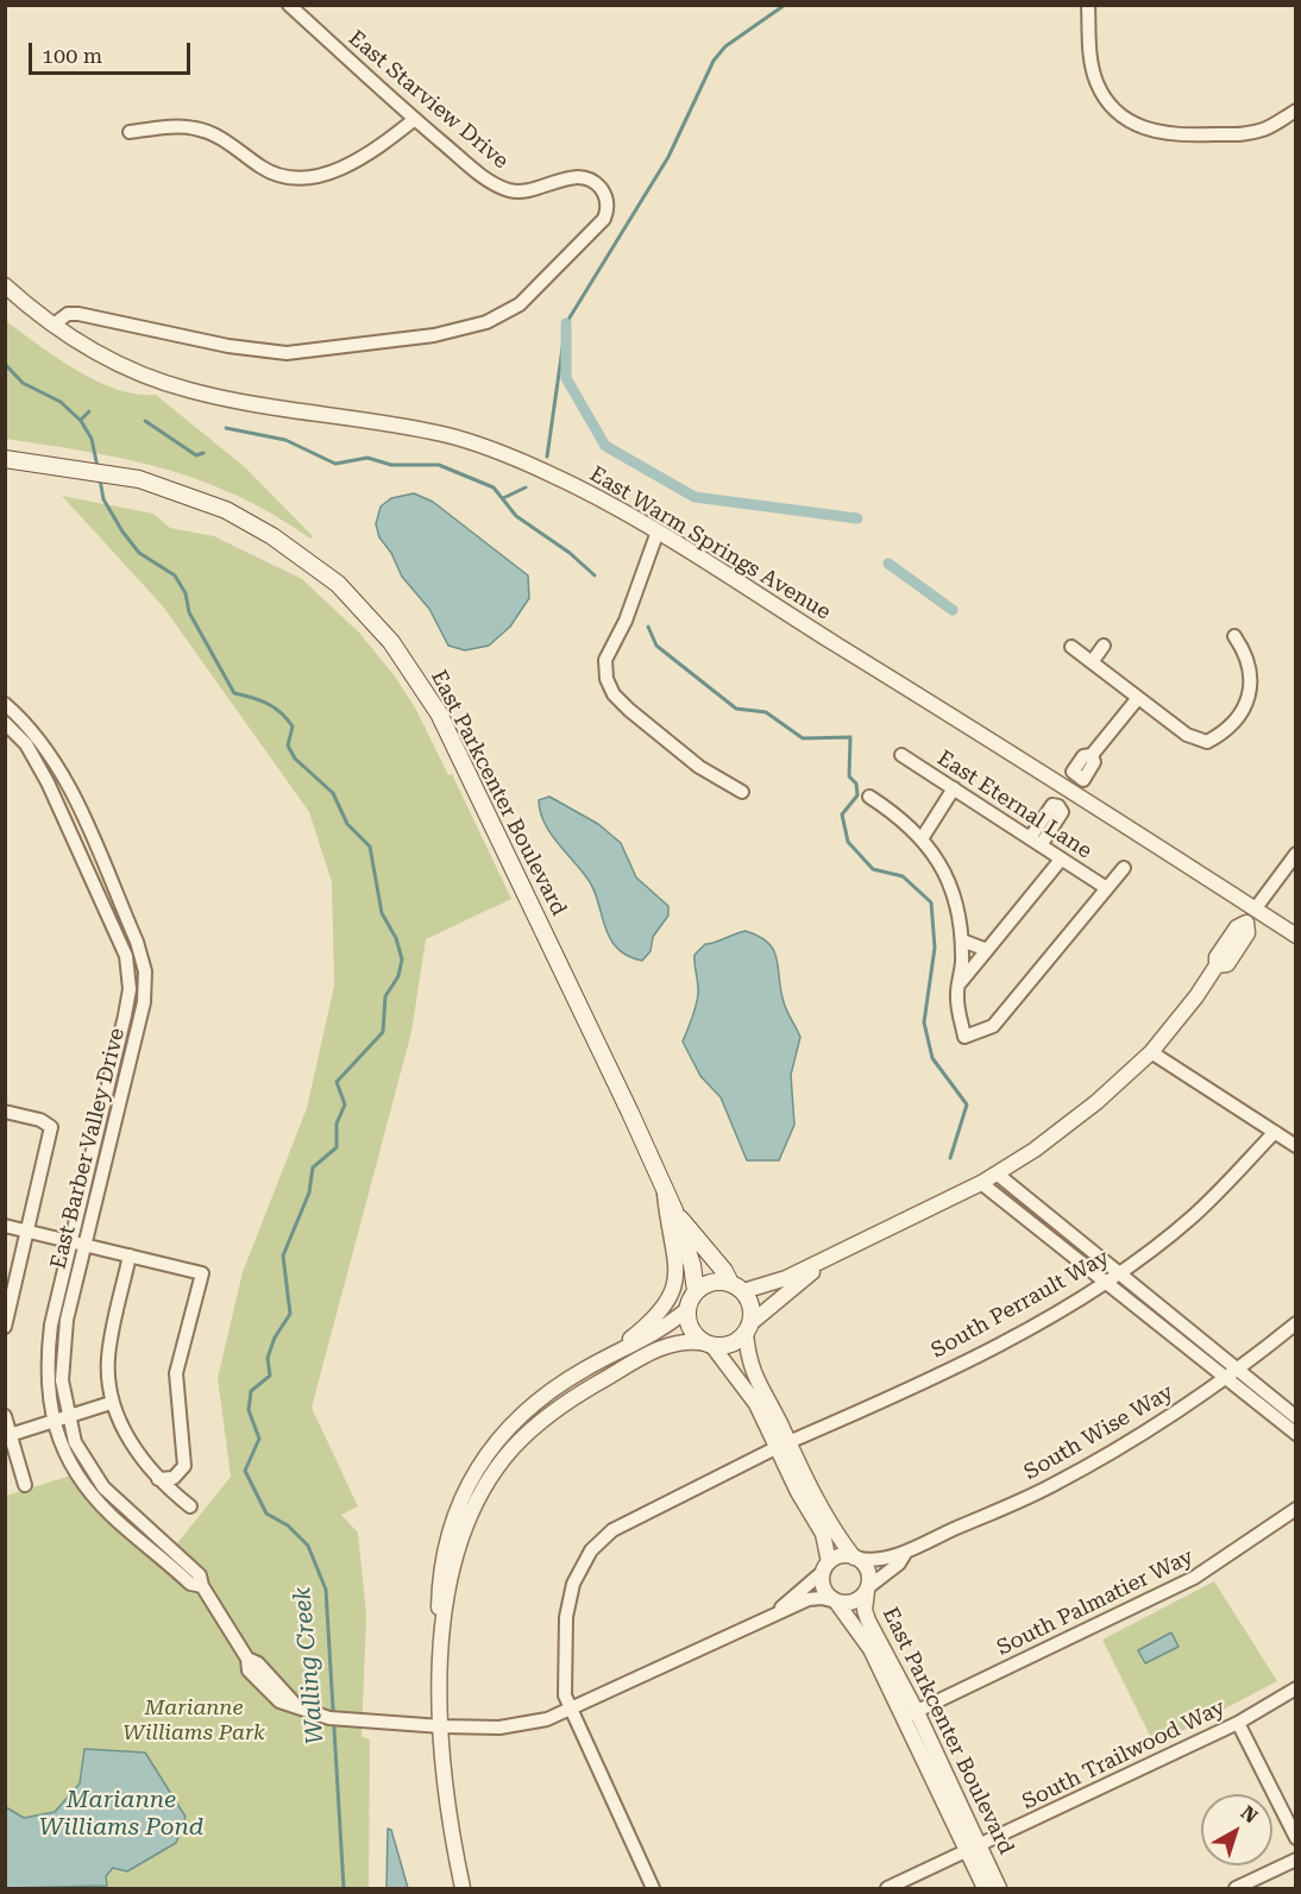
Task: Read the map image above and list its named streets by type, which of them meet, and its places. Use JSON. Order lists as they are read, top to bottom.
{
  "streets": {
    "main road": ["East Parkcenter Boulevard"],
    "street": [
      "East Starview Drive",
      "East Warm Springs Avenue",
      "East Eternal Lane",
      "East Barber Valley Drive",
      "South Perrault Way",
      "South Wise Way",
      "South Palmatier Way",
      "South Trailwood Way"
    ]
  },
  "crossings": [
    ["East Starview Drive", "East Warm Springs Avenue"],
    ["East Parkcenter Boulevard", "South Wise Way"],
    ["East Parkcenter Boulevard", "South Palmatier Way"],
    ["East Parkcenter Boulevard", "South Trailwood Way"]
  ],
  "water": ["Walling Creek", "Marianne Williams Pond"],
  "parks": ["Marianne Williams Park"],
  "scale_bar": "100 m",
  "north": "top right"
}
